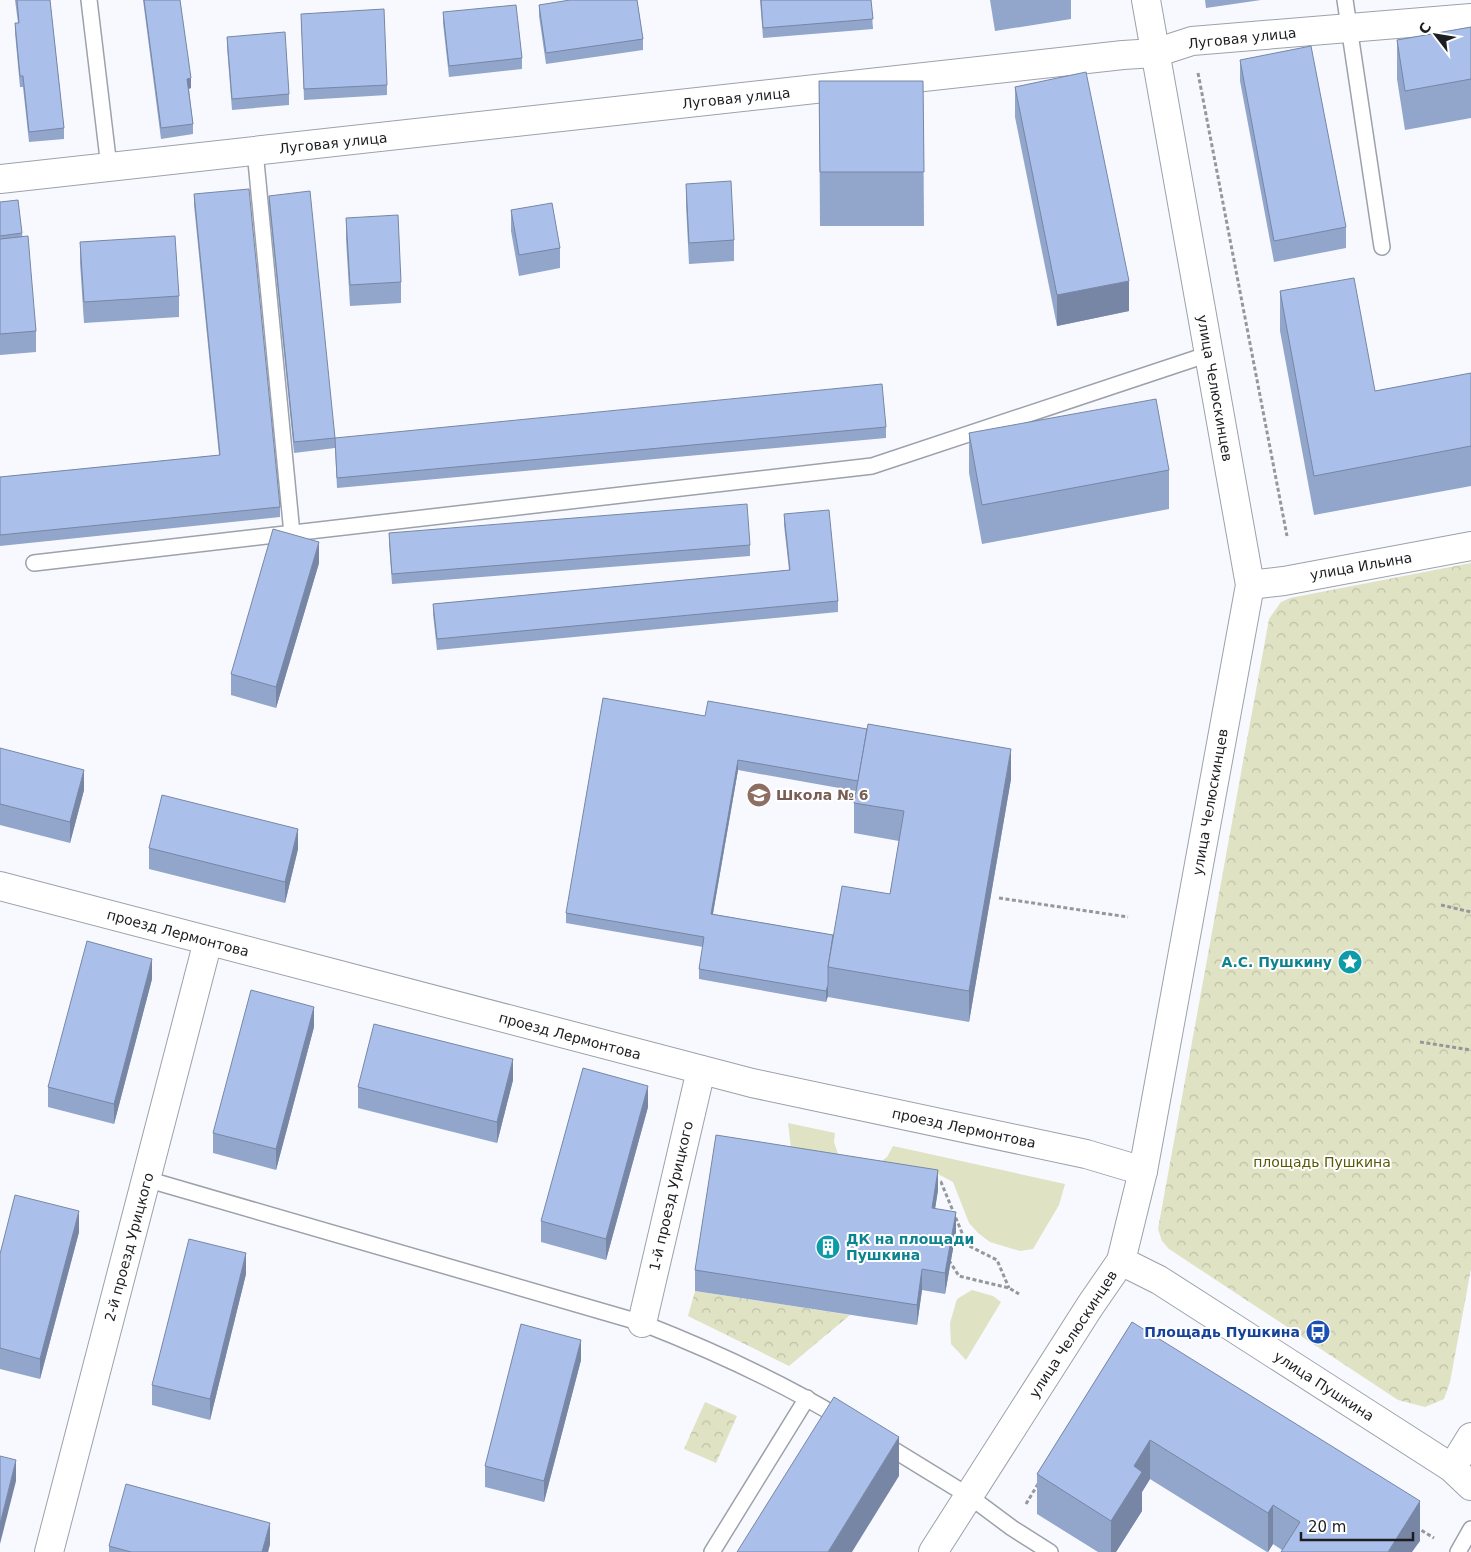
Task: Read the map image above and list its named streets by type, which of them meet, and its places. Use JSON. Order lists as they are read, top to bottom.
{
  "streets": {
    "street": [
      "Луговая улица",
      "улица Челюскинцев",
      "улица Ильина",
      "проезд Лермонтова",
      "1-й проезд Урицкого",
      "2-й проезд Урицкого",
      "улица Пушкина"
    ]
  },
  "crossings": [
    ["Луговая улица", "улица Челюскинцев"],
    ["улица Челюскинцев", "улица Ильина"],
    ["улица Челюскинцев", "проезд Лермонтова"],
    ["улица Челюскинцев", "улица Пушкина"],
    ["проезд Лермонтова", "1-й проезд Урицкого"],
    ["проезд Лермонтова", "2-й проезд Урицкого"]
  ],
  "parks": ["площадь Пушкина"],
  "places": {
    "school or university": ["Школа № 6"],
    "place": ["А.С. Пушкину"],
    "building": ["ДК на площади Пушкина"],
    "bus stop": ["Площадь Пушкина"]
  },
  "scale_bar": "20 m",
  "north": "top left"
}
